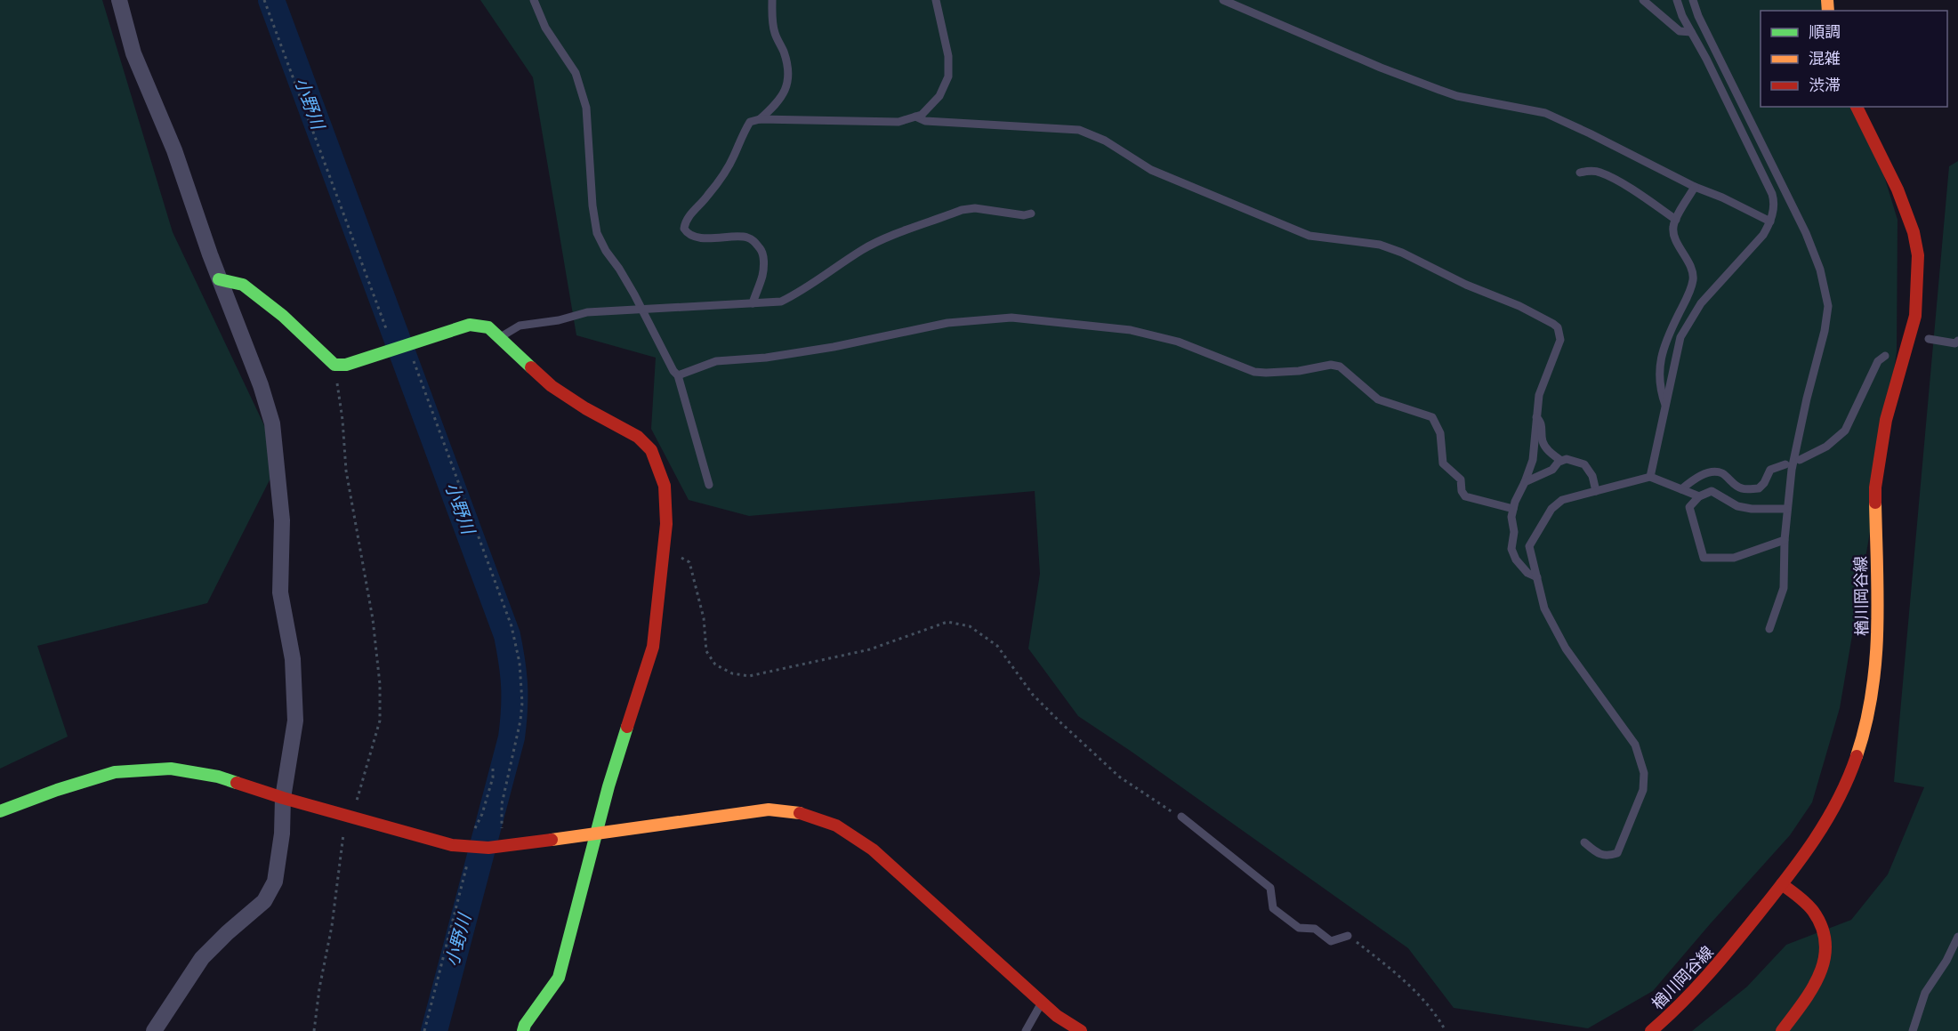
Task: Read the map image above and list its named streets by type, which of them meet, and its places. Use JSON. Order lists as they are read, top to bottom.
{
  "streets": {
    "street": ["楢川岡谷線"]
  },
  "water": ["小野川"],
  "legend": ["順調", "混雑", "渋滞"]
}
